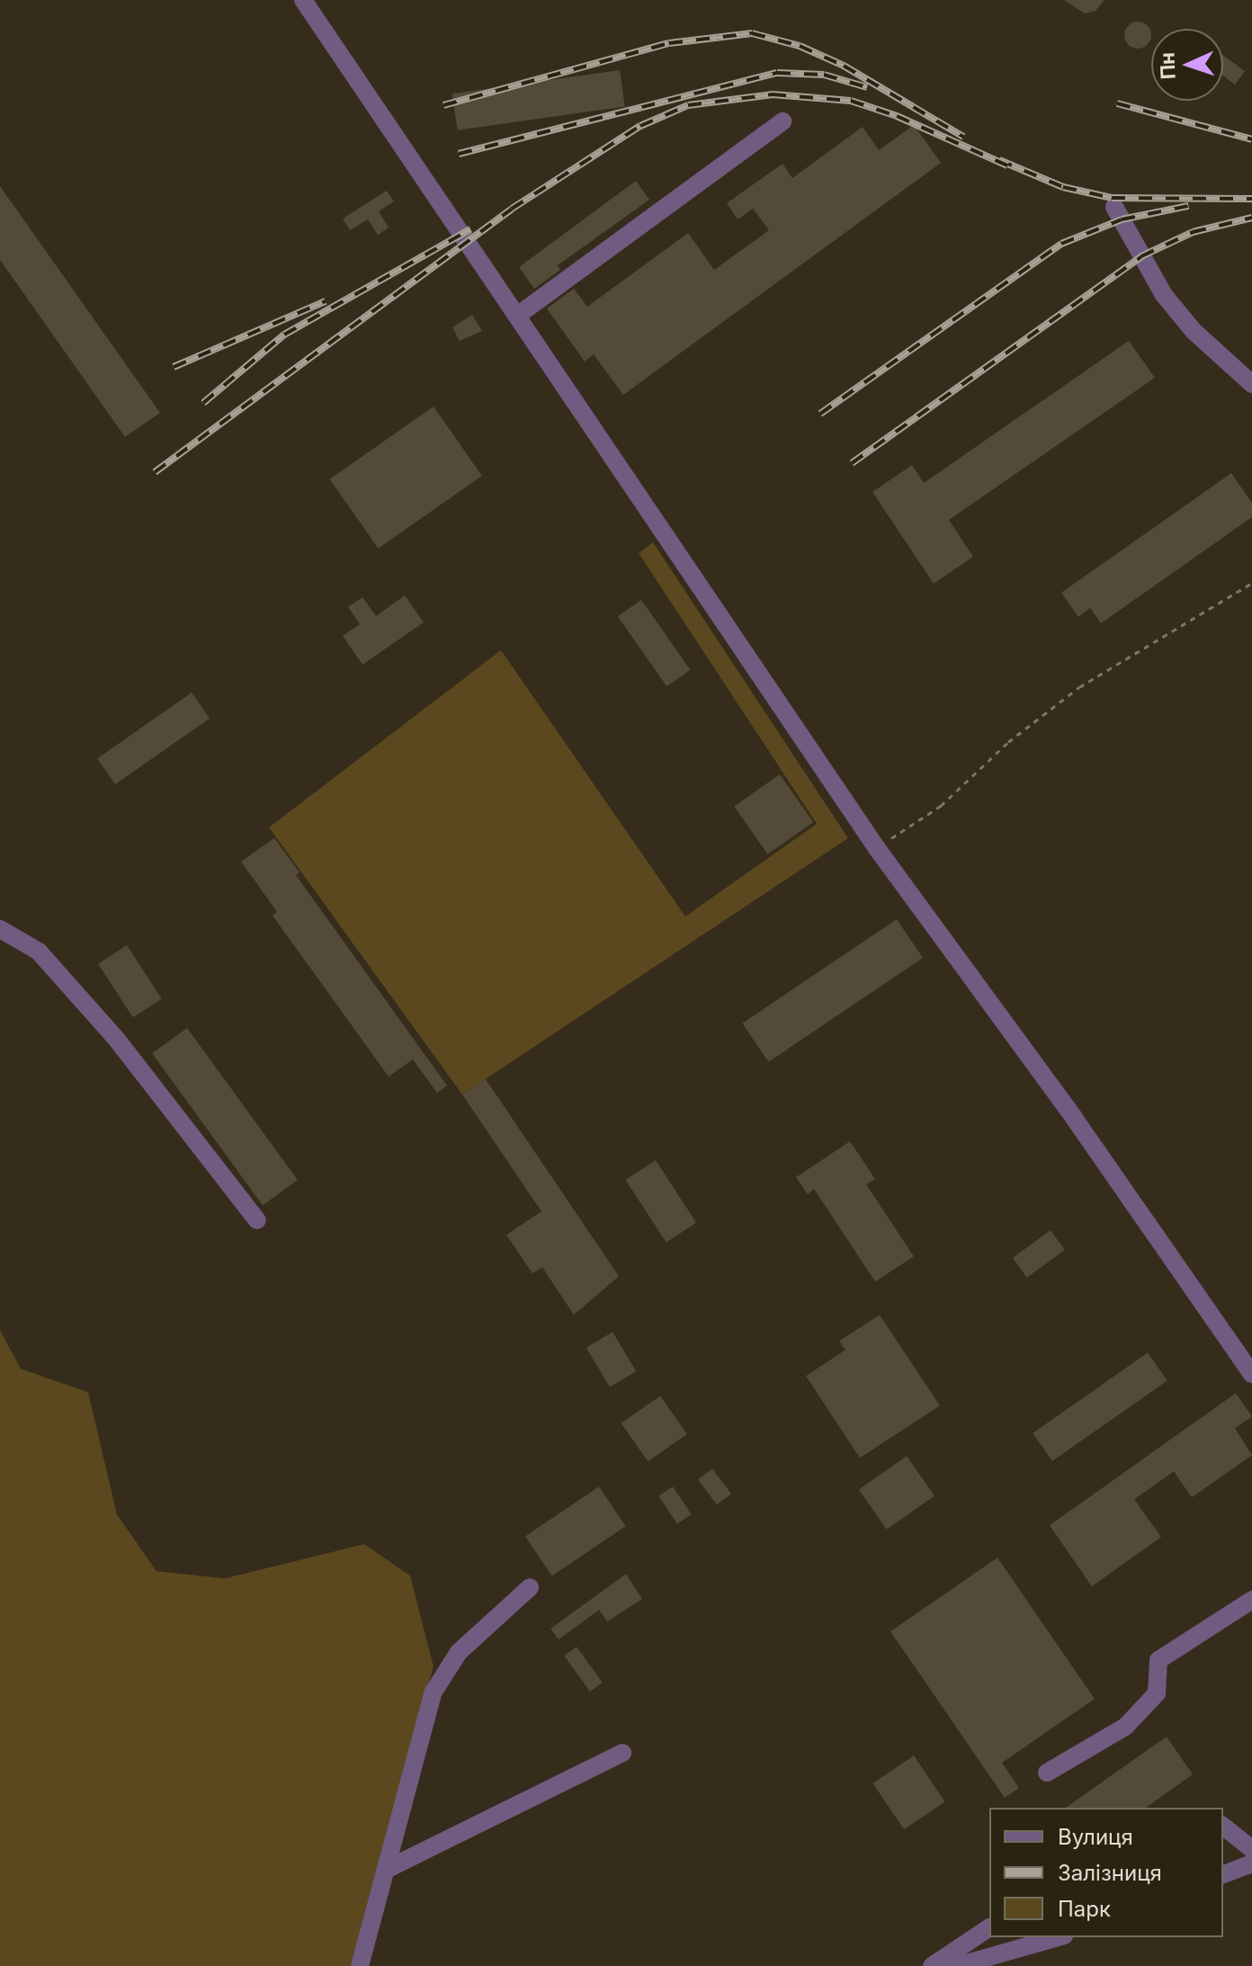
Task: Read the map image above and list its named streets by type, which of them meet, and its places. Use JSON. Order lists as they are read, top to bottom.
{
  "legend": ["Вулиця", "Залізниця", "Парк"],
  "north": "left"
}
